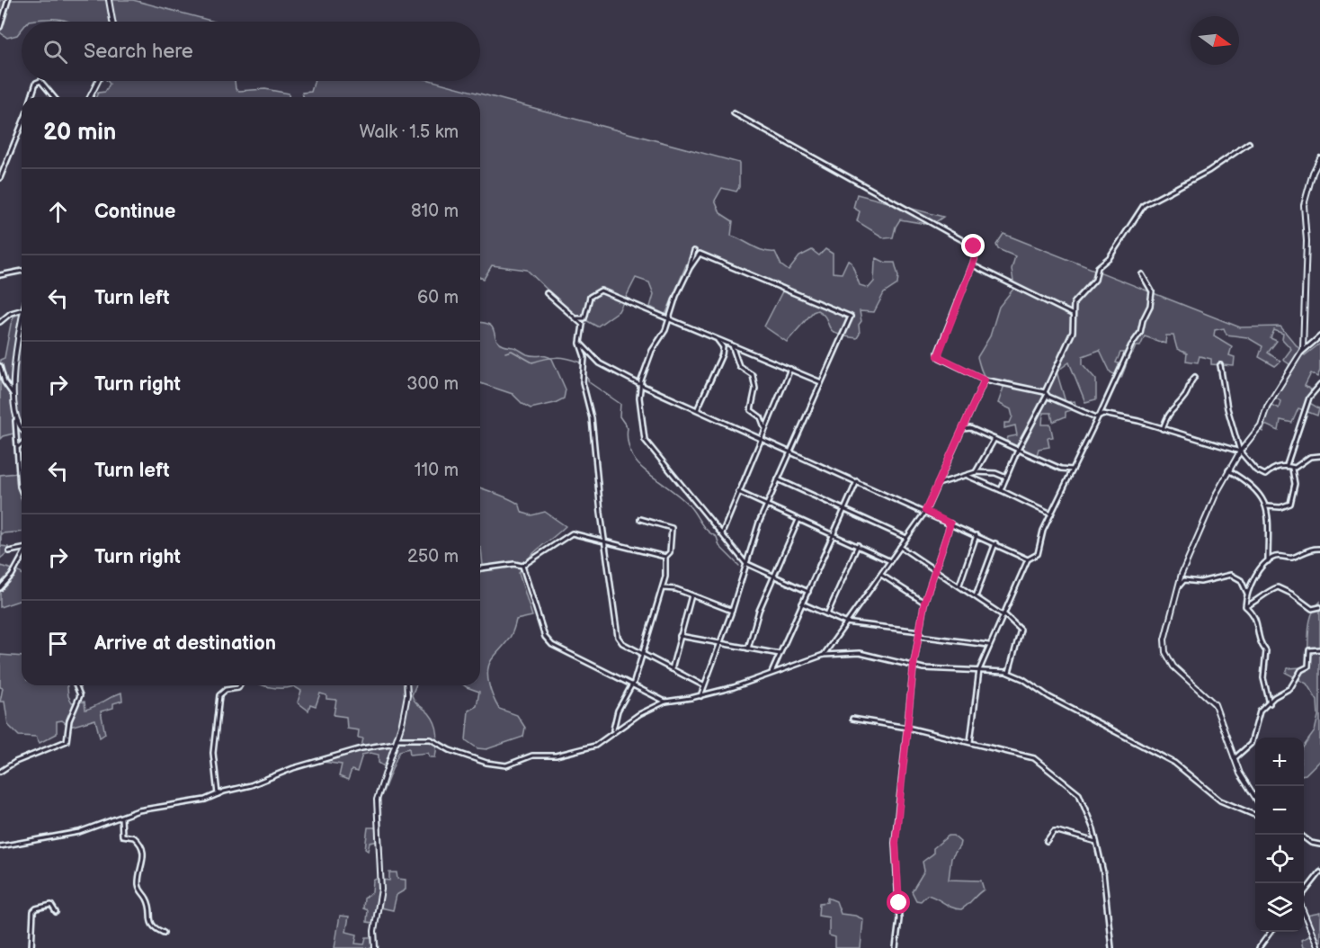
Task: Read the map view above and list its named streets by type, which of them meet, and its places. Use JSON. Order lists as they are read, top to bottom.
{
  "north": "right",
  "page": {
    "search": "Search here",
    "heading": ["20 min", "Walk · 1.5 km"],
    "list": [
      ["Continue", "810 m"],
      ["Turn left", "60 m"],
      ["Turn right", "300 m"],
      ["Turn left", "110 m"],
      ["Turn right", "250 m"],
      "Arrive at destination"
    ],
    "map_buttons": ["+", "−"]
  }
}
